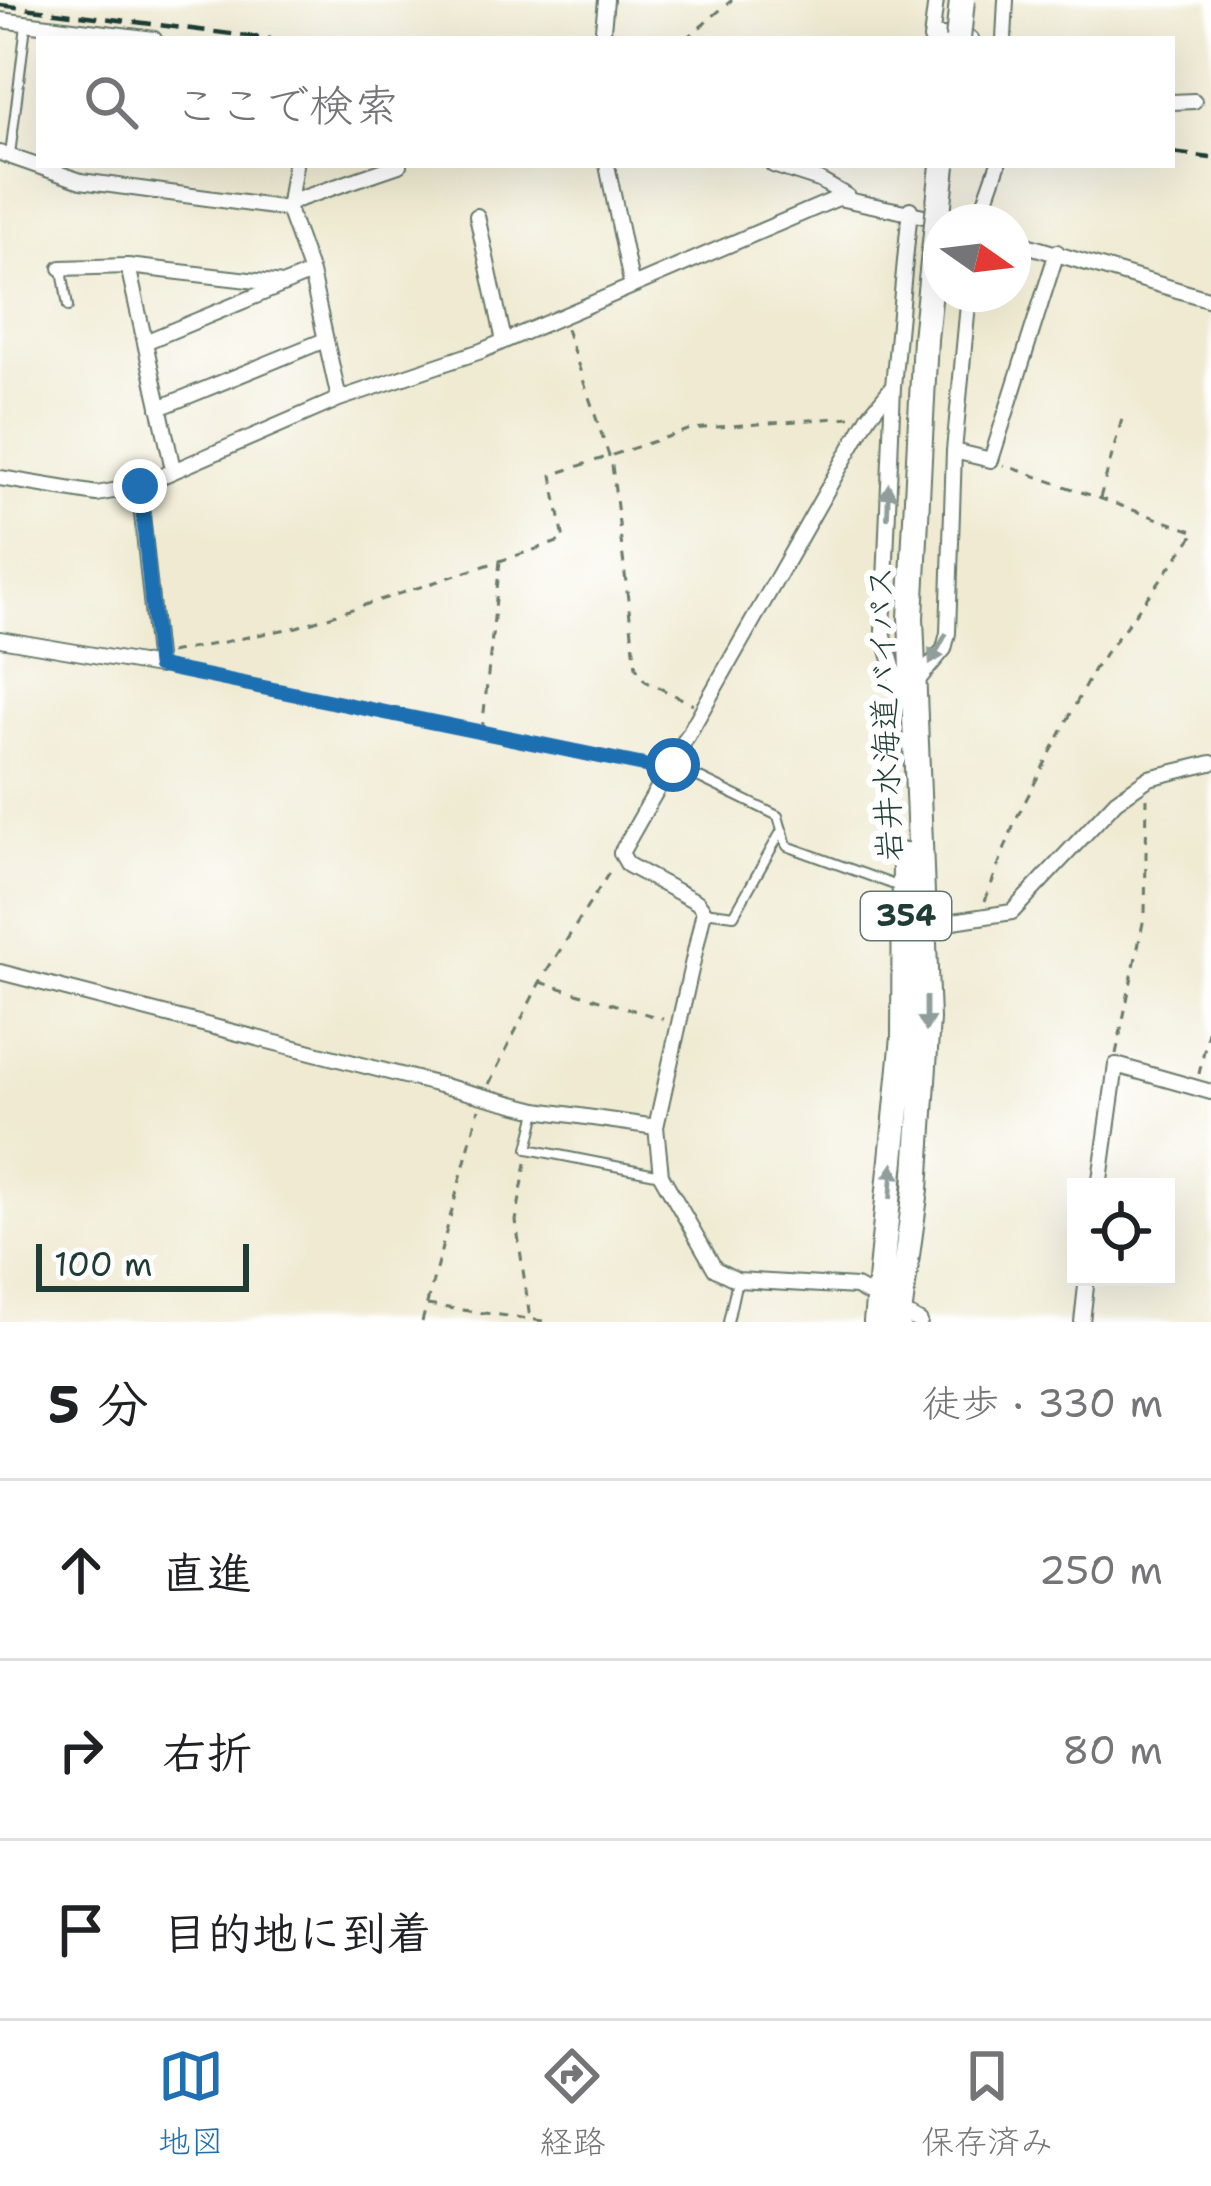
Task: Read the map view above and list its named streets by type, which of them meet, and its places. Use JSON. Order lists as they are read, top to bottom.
{
  "streets": {
    "highway": ["岩井水海道バイパス", "354"]
  },
  "scale_bar": "100 m",
  "north": "right",
  "page": {
    "search": "ここで検索",
    "scale": "100 m",
    "heading": ["5 分", "徒歩 · 330 m"],
    "list": [
      ["直進", "250 m"],
      ["右折", "80 m"],
      "目的地に到着"
    ],
    "nav": ["地図", "経路", "保存済み"]
  }
}
